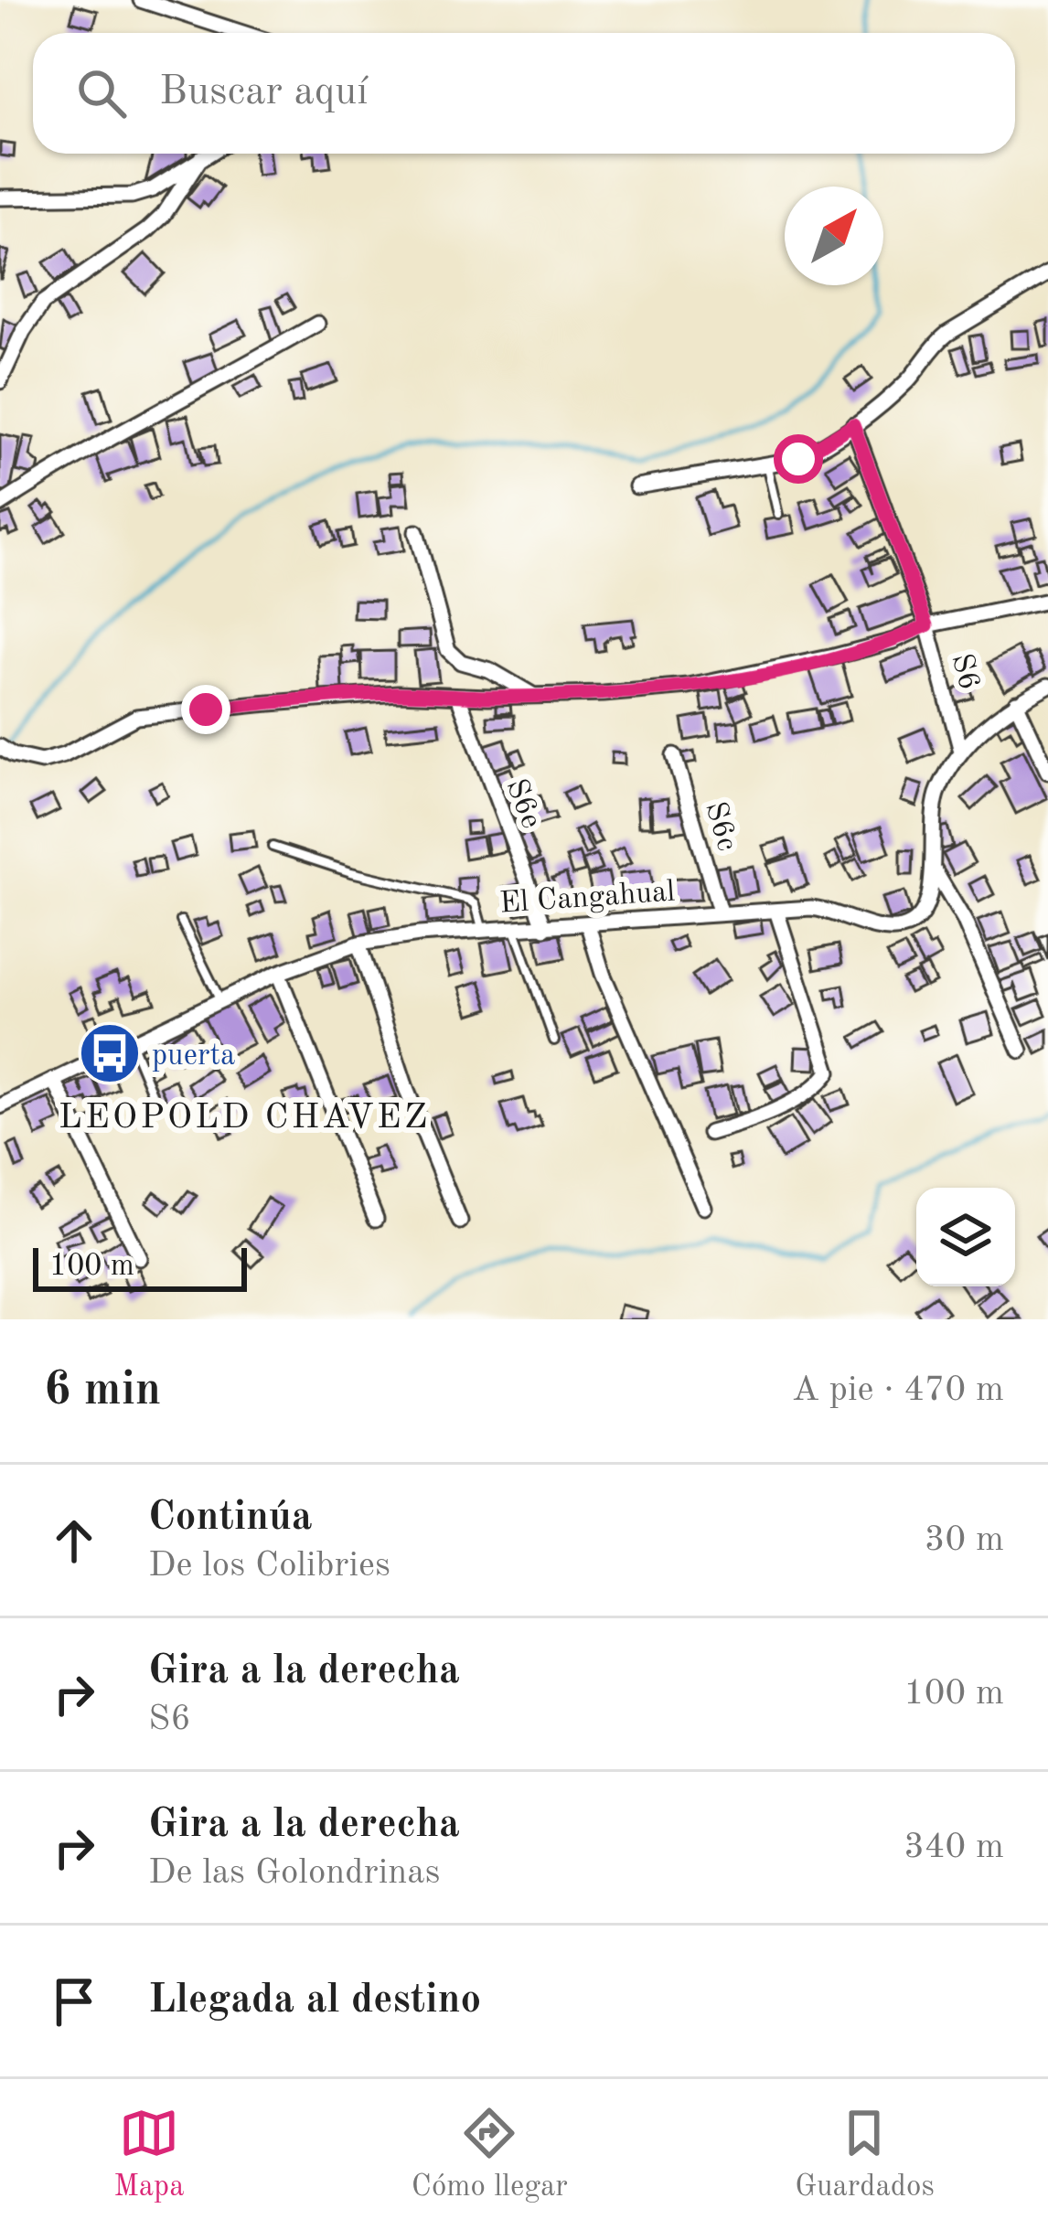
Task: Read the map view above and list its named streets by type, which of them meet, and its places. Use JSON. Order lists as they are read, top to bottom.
{
  "streets": {
    "street": [
      "S6",
      "S6e",
      "S6c",
      "El Cangahual"
    ]
  },
  "crossings": [
    ["S6", "El Cangahual"],
    ["S6e", "El Cangahual"],
    ["S6c", "El Cangahual"]
  ],
  "districts": ["LEOPOLD CHAVEZ"],
  "places": {
    "bus stop": ["puerta"]
  },
  "scale_bar": "100 m",
  "north": "top right",
  "page": {
    "search": "Buscar aquí",
    "scale": "100 m",
    "heading": ["6 min", "A pie · 470 m"],
    "list": [
      ["Continúa", "De los Colibries", "30 m"],
      ["Gira a la derecha", "S6", "100 m"],
      ["Gira a la derecha", "De las Golondrinas", "340 m"],
      "Llegada al destino"
    ],
    "nav": ["Mapa", "Cómo llegar", "Guardados"]
  }
}
